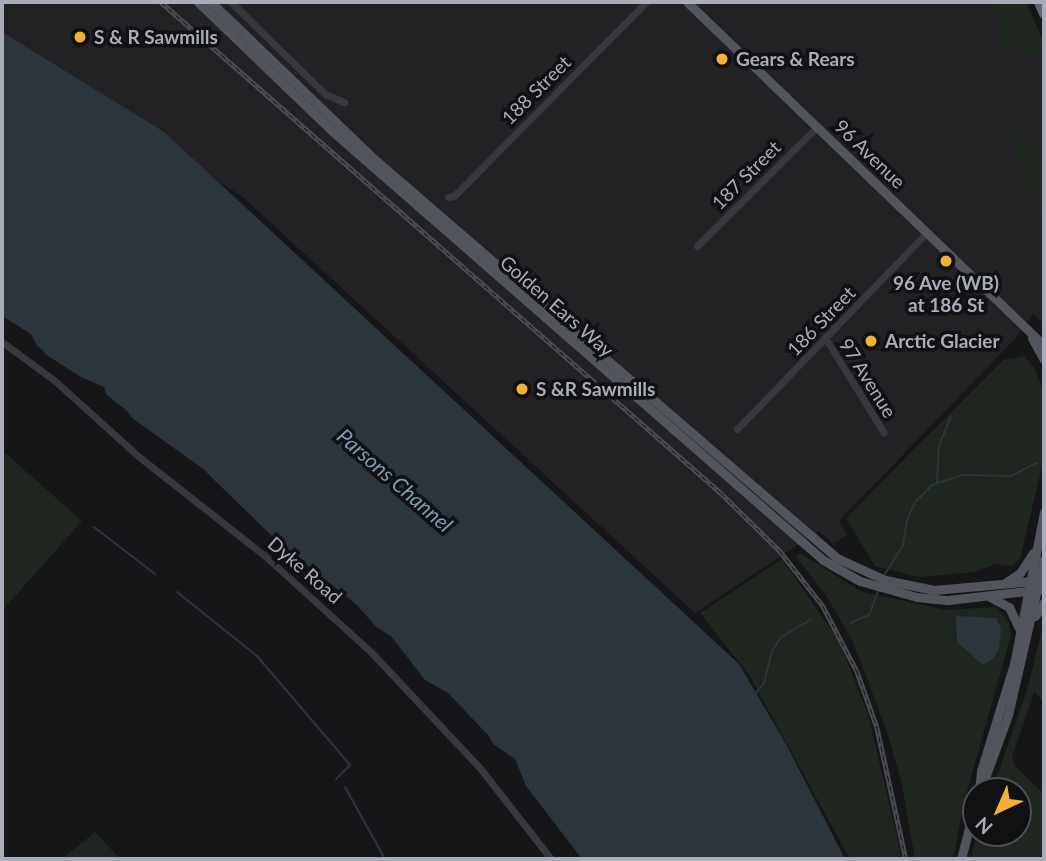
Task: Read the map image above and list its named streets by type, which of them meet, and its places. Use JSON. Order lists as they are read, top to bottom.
{
  "streets": {
    "main road": ["96 Avenue", "Golden Ears Way"],
    "street": [
      "188 Street",
      "187 Street",
      "186 Street",
      "97 Avenue",
      "Dyke Road"
    ]
  },
  "crossings": [
    ["96 Avenue", "187 Street"],
    ["96 Avenue", "186 Street"],
    ["186 Street", "97 Avenue"]
  ],
  "water": ["Parsons Channel"],
  "places": [
    "S & R Sawmills",
    "Gears & Rears",
    "96 Ave (WB) at 186 St",
    "Arctic Glacier",
    "S &R Sawmills"
  ],
  "north": "bottom left"
}
